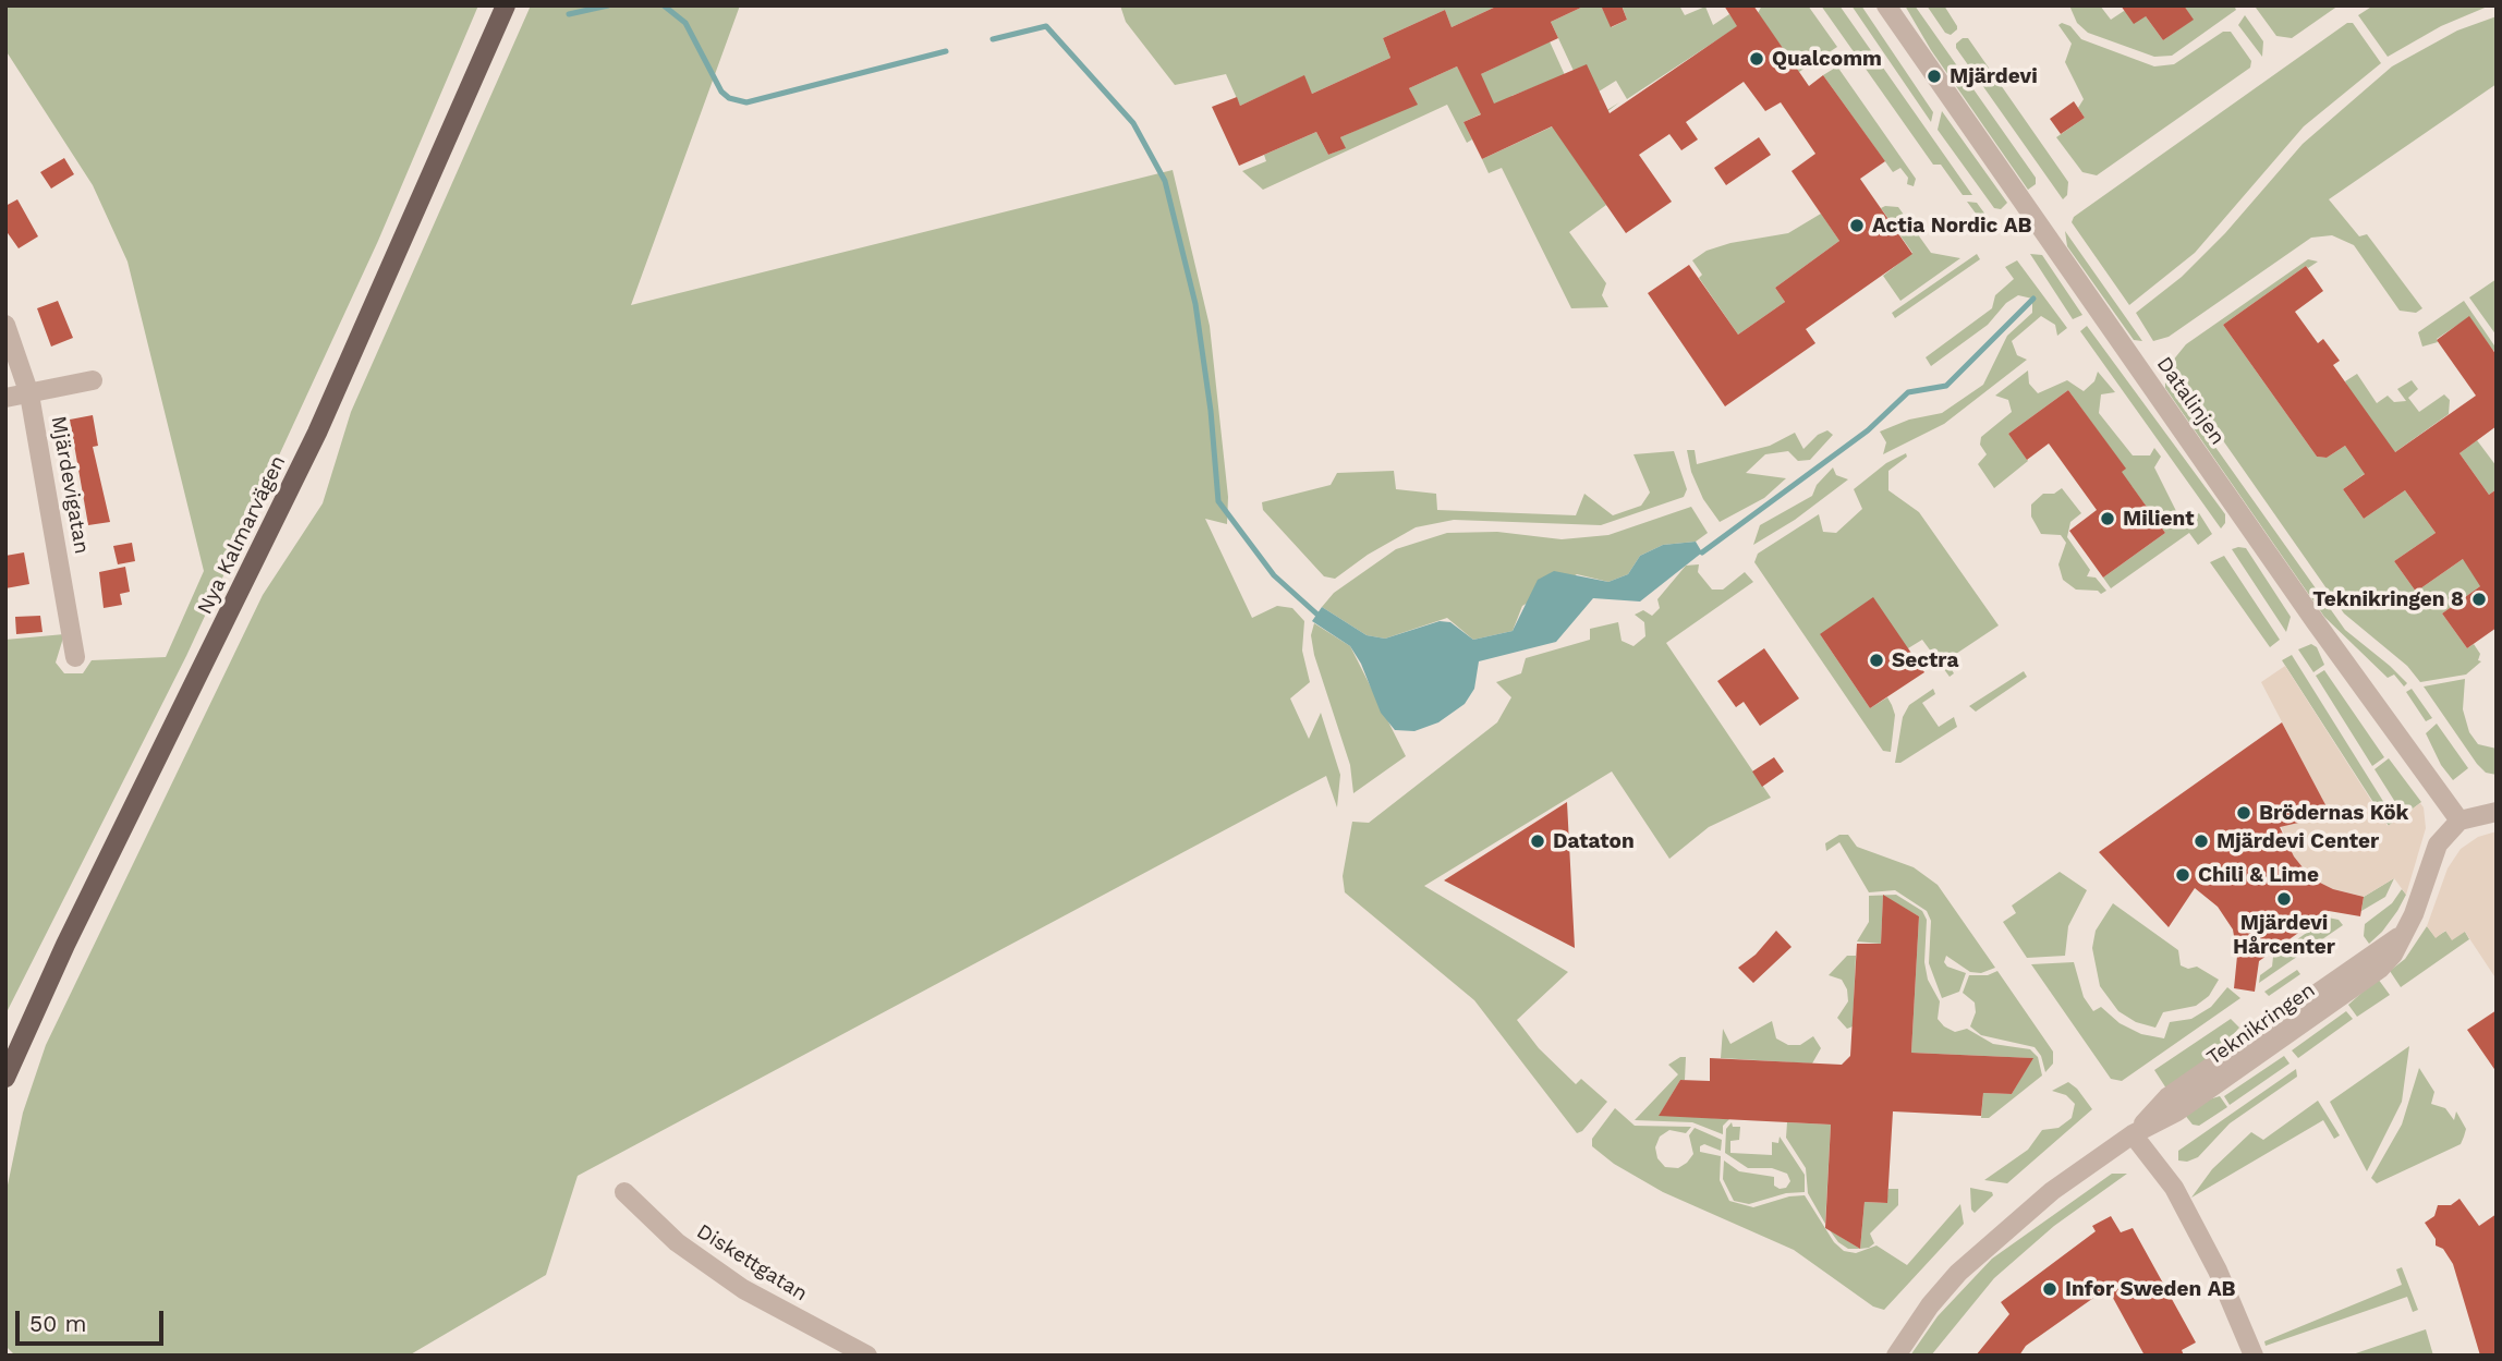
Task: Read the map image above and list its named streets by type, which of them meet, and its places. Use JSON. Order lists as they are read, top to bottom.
{
  "streets": {
    "main road": ["Nya Kalmarvägen"],
    "street": [
      "Datalinjen",
      "Mjärdevigatan",
      "Teknikringen",
      "Diskettgatan"
    ]
  },
  "crossings": [
    ["Datalinjen", "Teknikringen"]
  ],
  "places": [
    "Qualcomm",
    "Mjärdevi",
    "Actia Nordic AB",
    "Milient",
    "Teknikringen 8",
    "Sectra",
    "Brödernas Kök",
    "Dataton",
    "Mjärdevi Center",
    "Chili & Lime",
    "Mjärdevi Hårcenter",
    "Infor Sweden AB"
  ],
  "scale_bar": "50 m"
}
